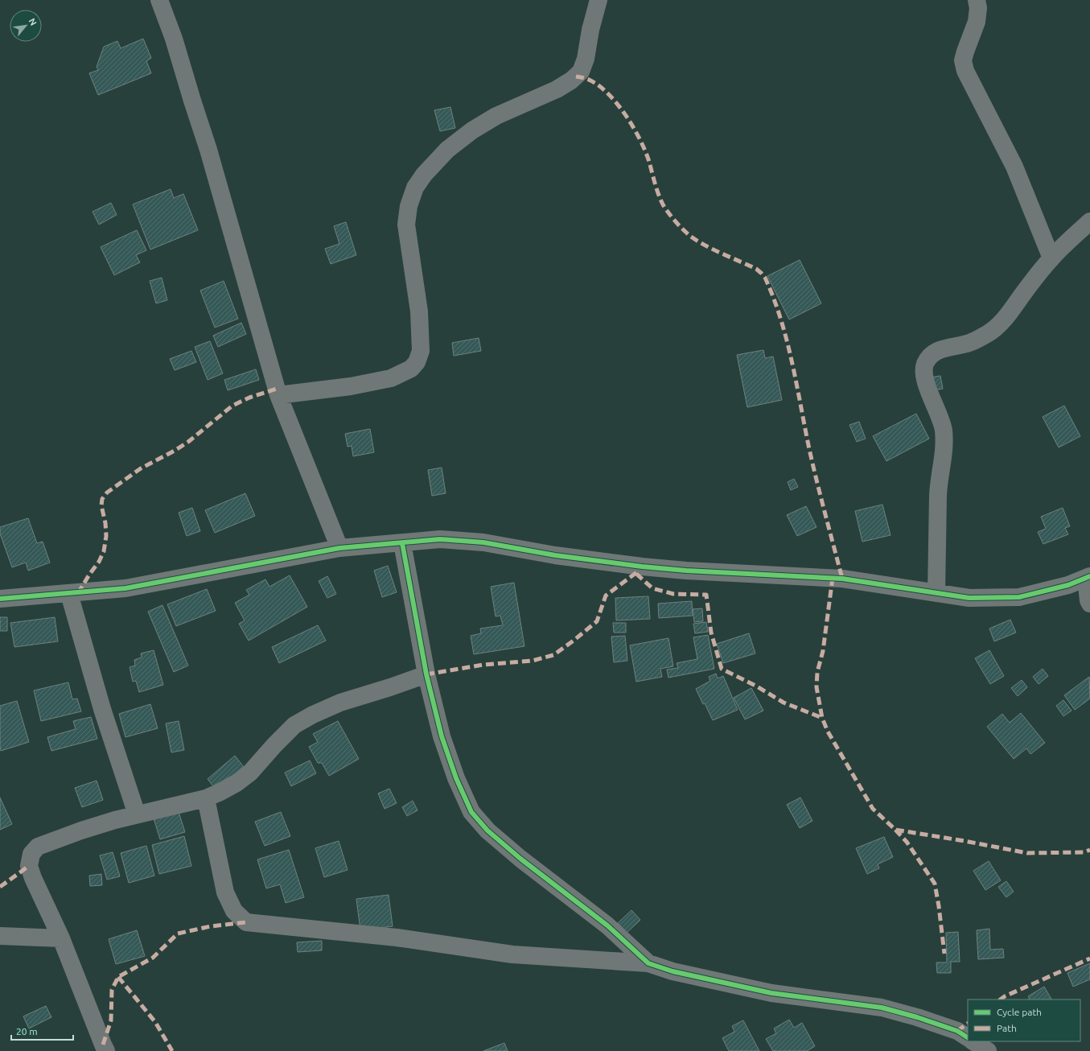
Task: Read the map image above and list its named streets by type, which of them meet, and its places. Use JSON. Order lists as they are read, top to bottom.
{
  "legend": ["Cycle path", "Path"],
  "scale_bar": "20 m",
  "north": "top right"
}
